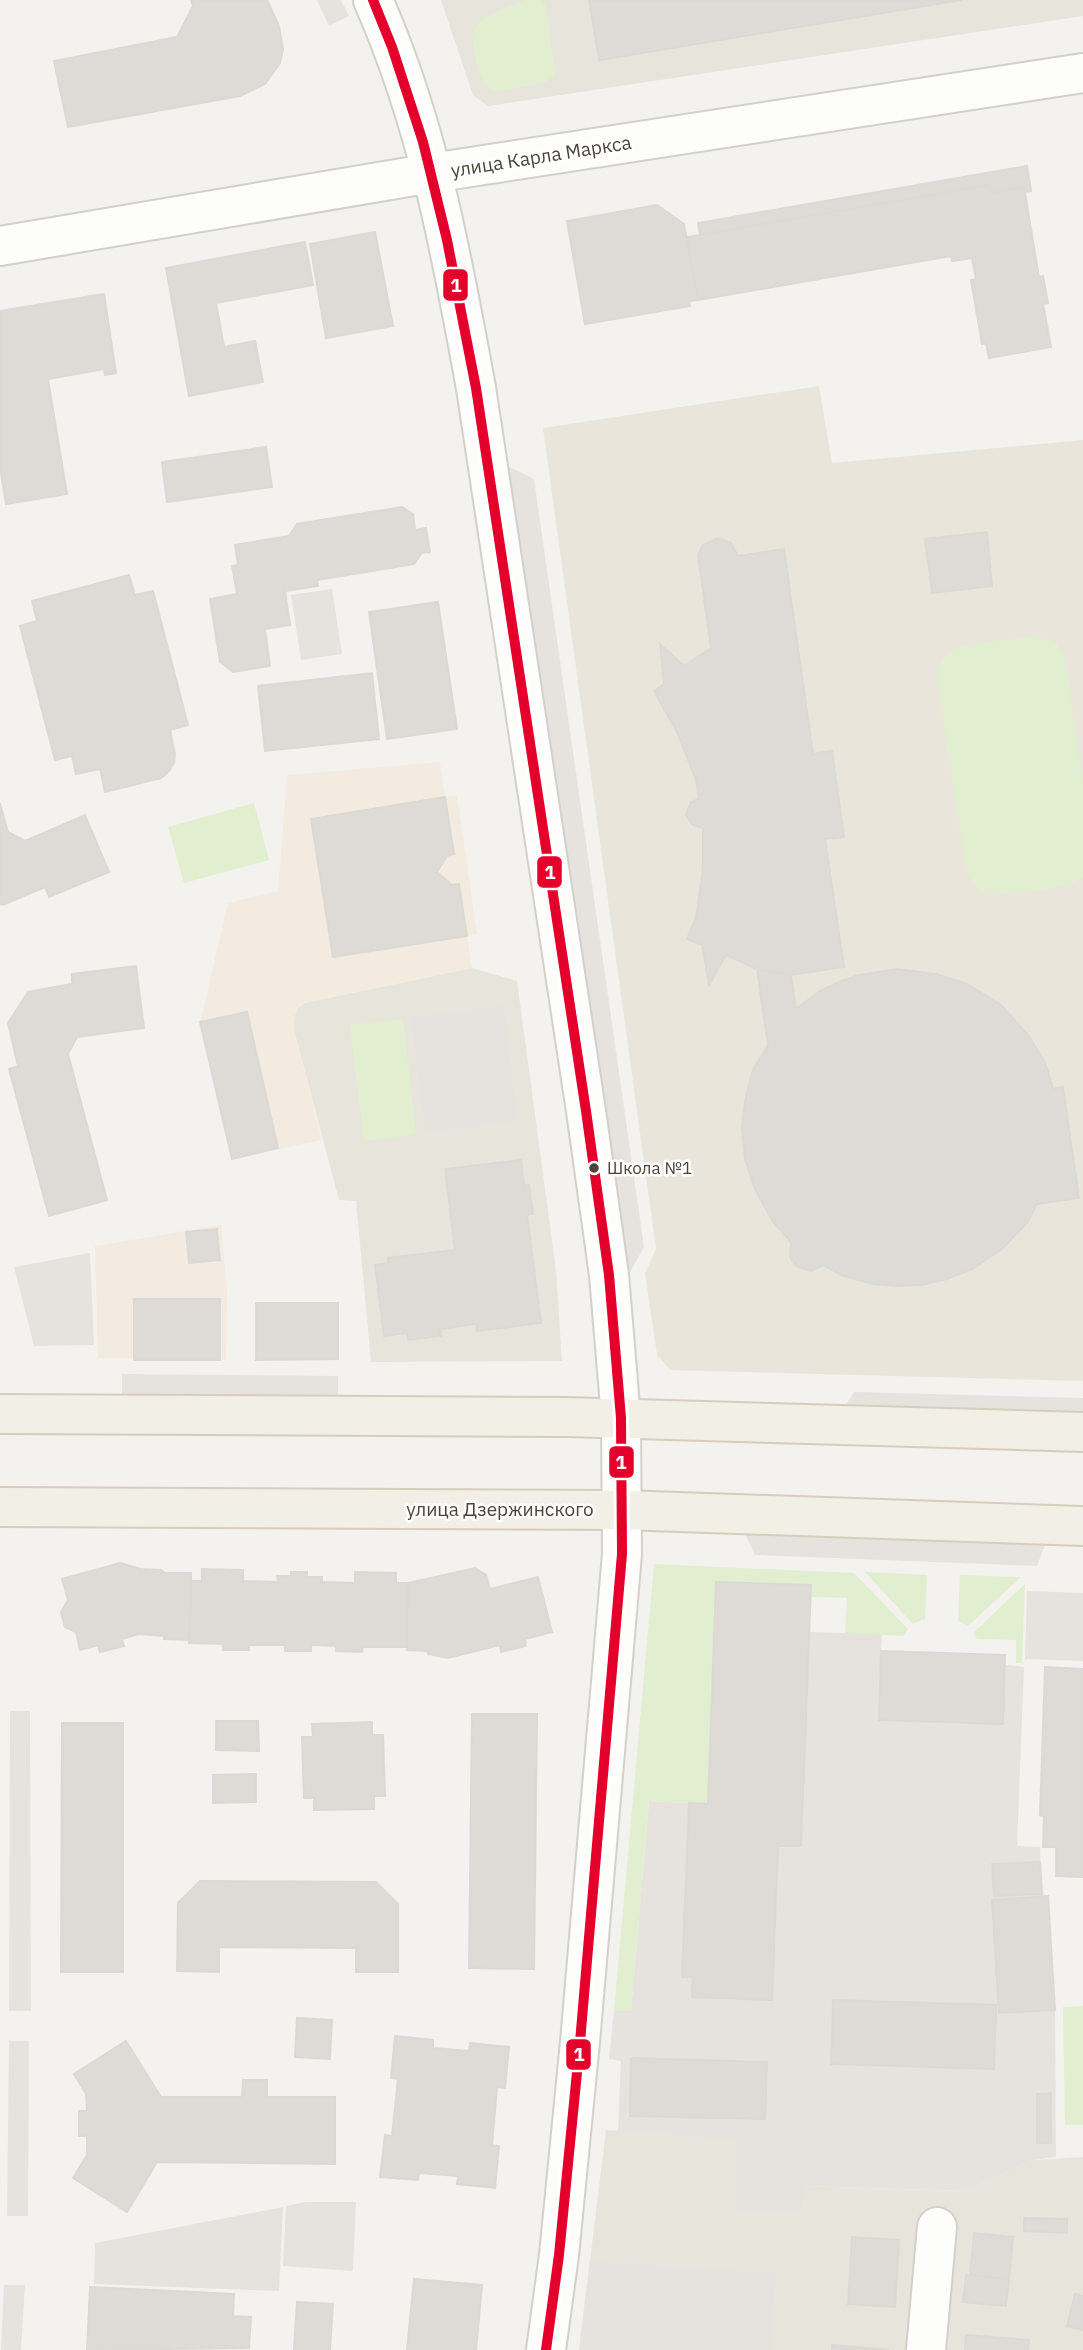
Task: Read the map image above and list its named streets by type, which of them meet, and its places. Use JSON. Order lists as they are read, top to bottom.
{
  "streets": {
    "main road": ["улица Дзержинского"],
    "street": ["улица Карла Маркса"]
  },
  "places": ["Школа №1"],
  "lines": ["transit line 1"]
}
